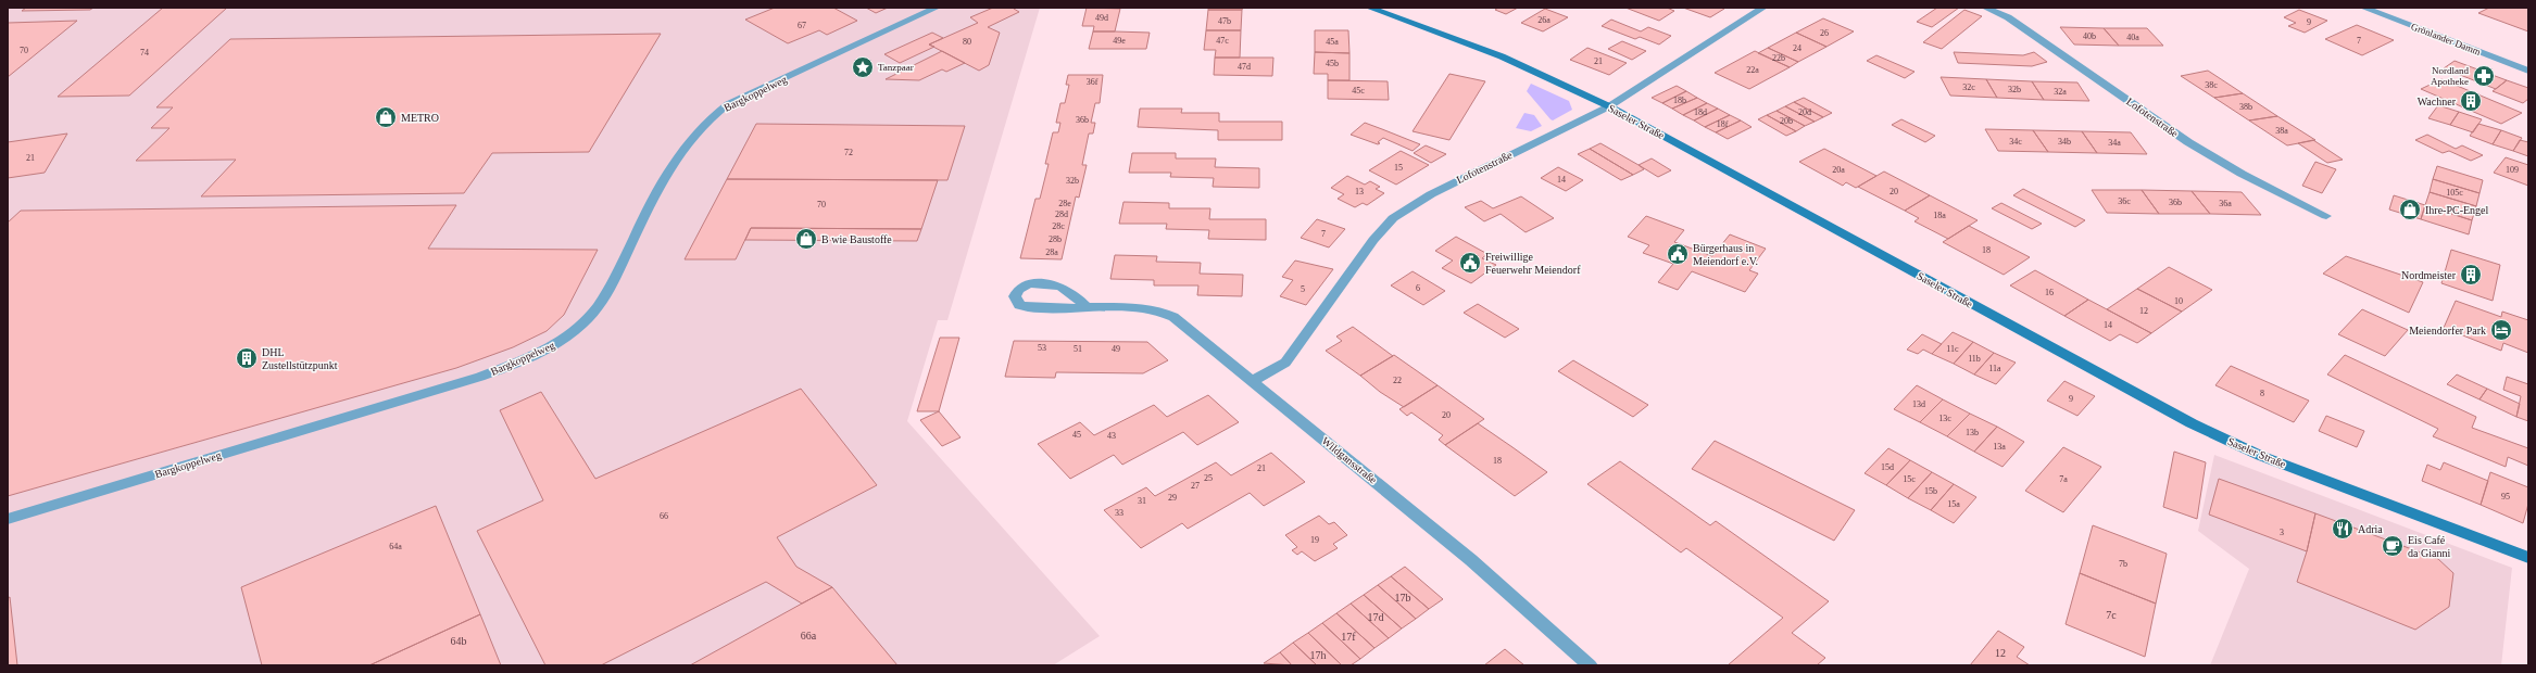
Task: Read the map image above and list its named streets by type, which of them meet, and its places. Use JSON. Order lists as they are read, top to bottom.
{
  "streets": {
    "street": [
      "Grönlander Damm",
      "Bargkoppelweg",
      "Lofotenstraße",
      "Saseler Straße",
      "Wildgansstraße"
    ]
  },
  "crossings": [
    ["Lofotenstraße", "Saseler Straße"],
    ["Lofotenstraße", "Wildgansstraße"]
  ],
  "places": {
    "place": ["Tanzpaar"],
    "pharmacy": ["Nordland Apotheke"],
    "building": ["Wachner", "Nordmeister", "DHL Zustellstützpunkt"],
    "shop": ["METRO", "Ihre-PC-Engel", "B wie Baustoffe"],
    "public building": ["Bürgerhaus in Meiendorf e.V.", "Freiwillige Feuerwehr Meiendorf"],
    "hotel": ["Meiendorfer Park"],
    "restaurant": ["Adria"],
    "cafe": ["Eis Café da Gianni"]
  },
  "house_numbers": [
    "49d",
    "26a",
    "47b",
    "9",
    "67",
    "26",
    "40b",
    "40a",
    "49e",
    "47c",
    "7",
    "80",
    "45a",
    "24",
    "70",
    "74",
    "22b",
    "21",
    "45b",
    "47d",
    "22a",
    "36f",
    "38c",
    "32c",
    "32b",
    "45c",
    "32a",
    "18b",
    "38b",
    "18d",
    "20d",
    "36b",
    "20b",
    "18f",
    "38a",
    "34c",
    "34b",
    "34a",
    "72",
    "21",
    "15",
    "20a",
    "109",
    "14",
    "32b",
    "13",
    "20",
    "105c",
    "36c",
    "36b",
    "28e",
    "36a",
    "70",
    "28d",
    "18a",
    "28c",
    "7",
    "28b",
    "18",
    "28a",
    "6",
    "5",
    "16",
    "10",
    "12",
    "14",
    "53",
    "51",
    "49",
    "11c",
    "11b",
    "11a",
    "22",
    "8",
    "9",
    "13d",
    "20",
    "13c",
    "13b",
    "45",
    "43",
    "13a",
    "18",
    "15d",
    "21",
    "25",
    "15c",
    "7a",
    "27",
    "15b",
    "95",
    "29",
    "31",
    "15a",
    "33",
    "66",
    "3",
    "19",
    "64a",
    "7b",
    "17b",
    "7c",
    "17d",
    "66a",
    "17f",
    "64b",
    "12",
    "17h"
  ]
}
